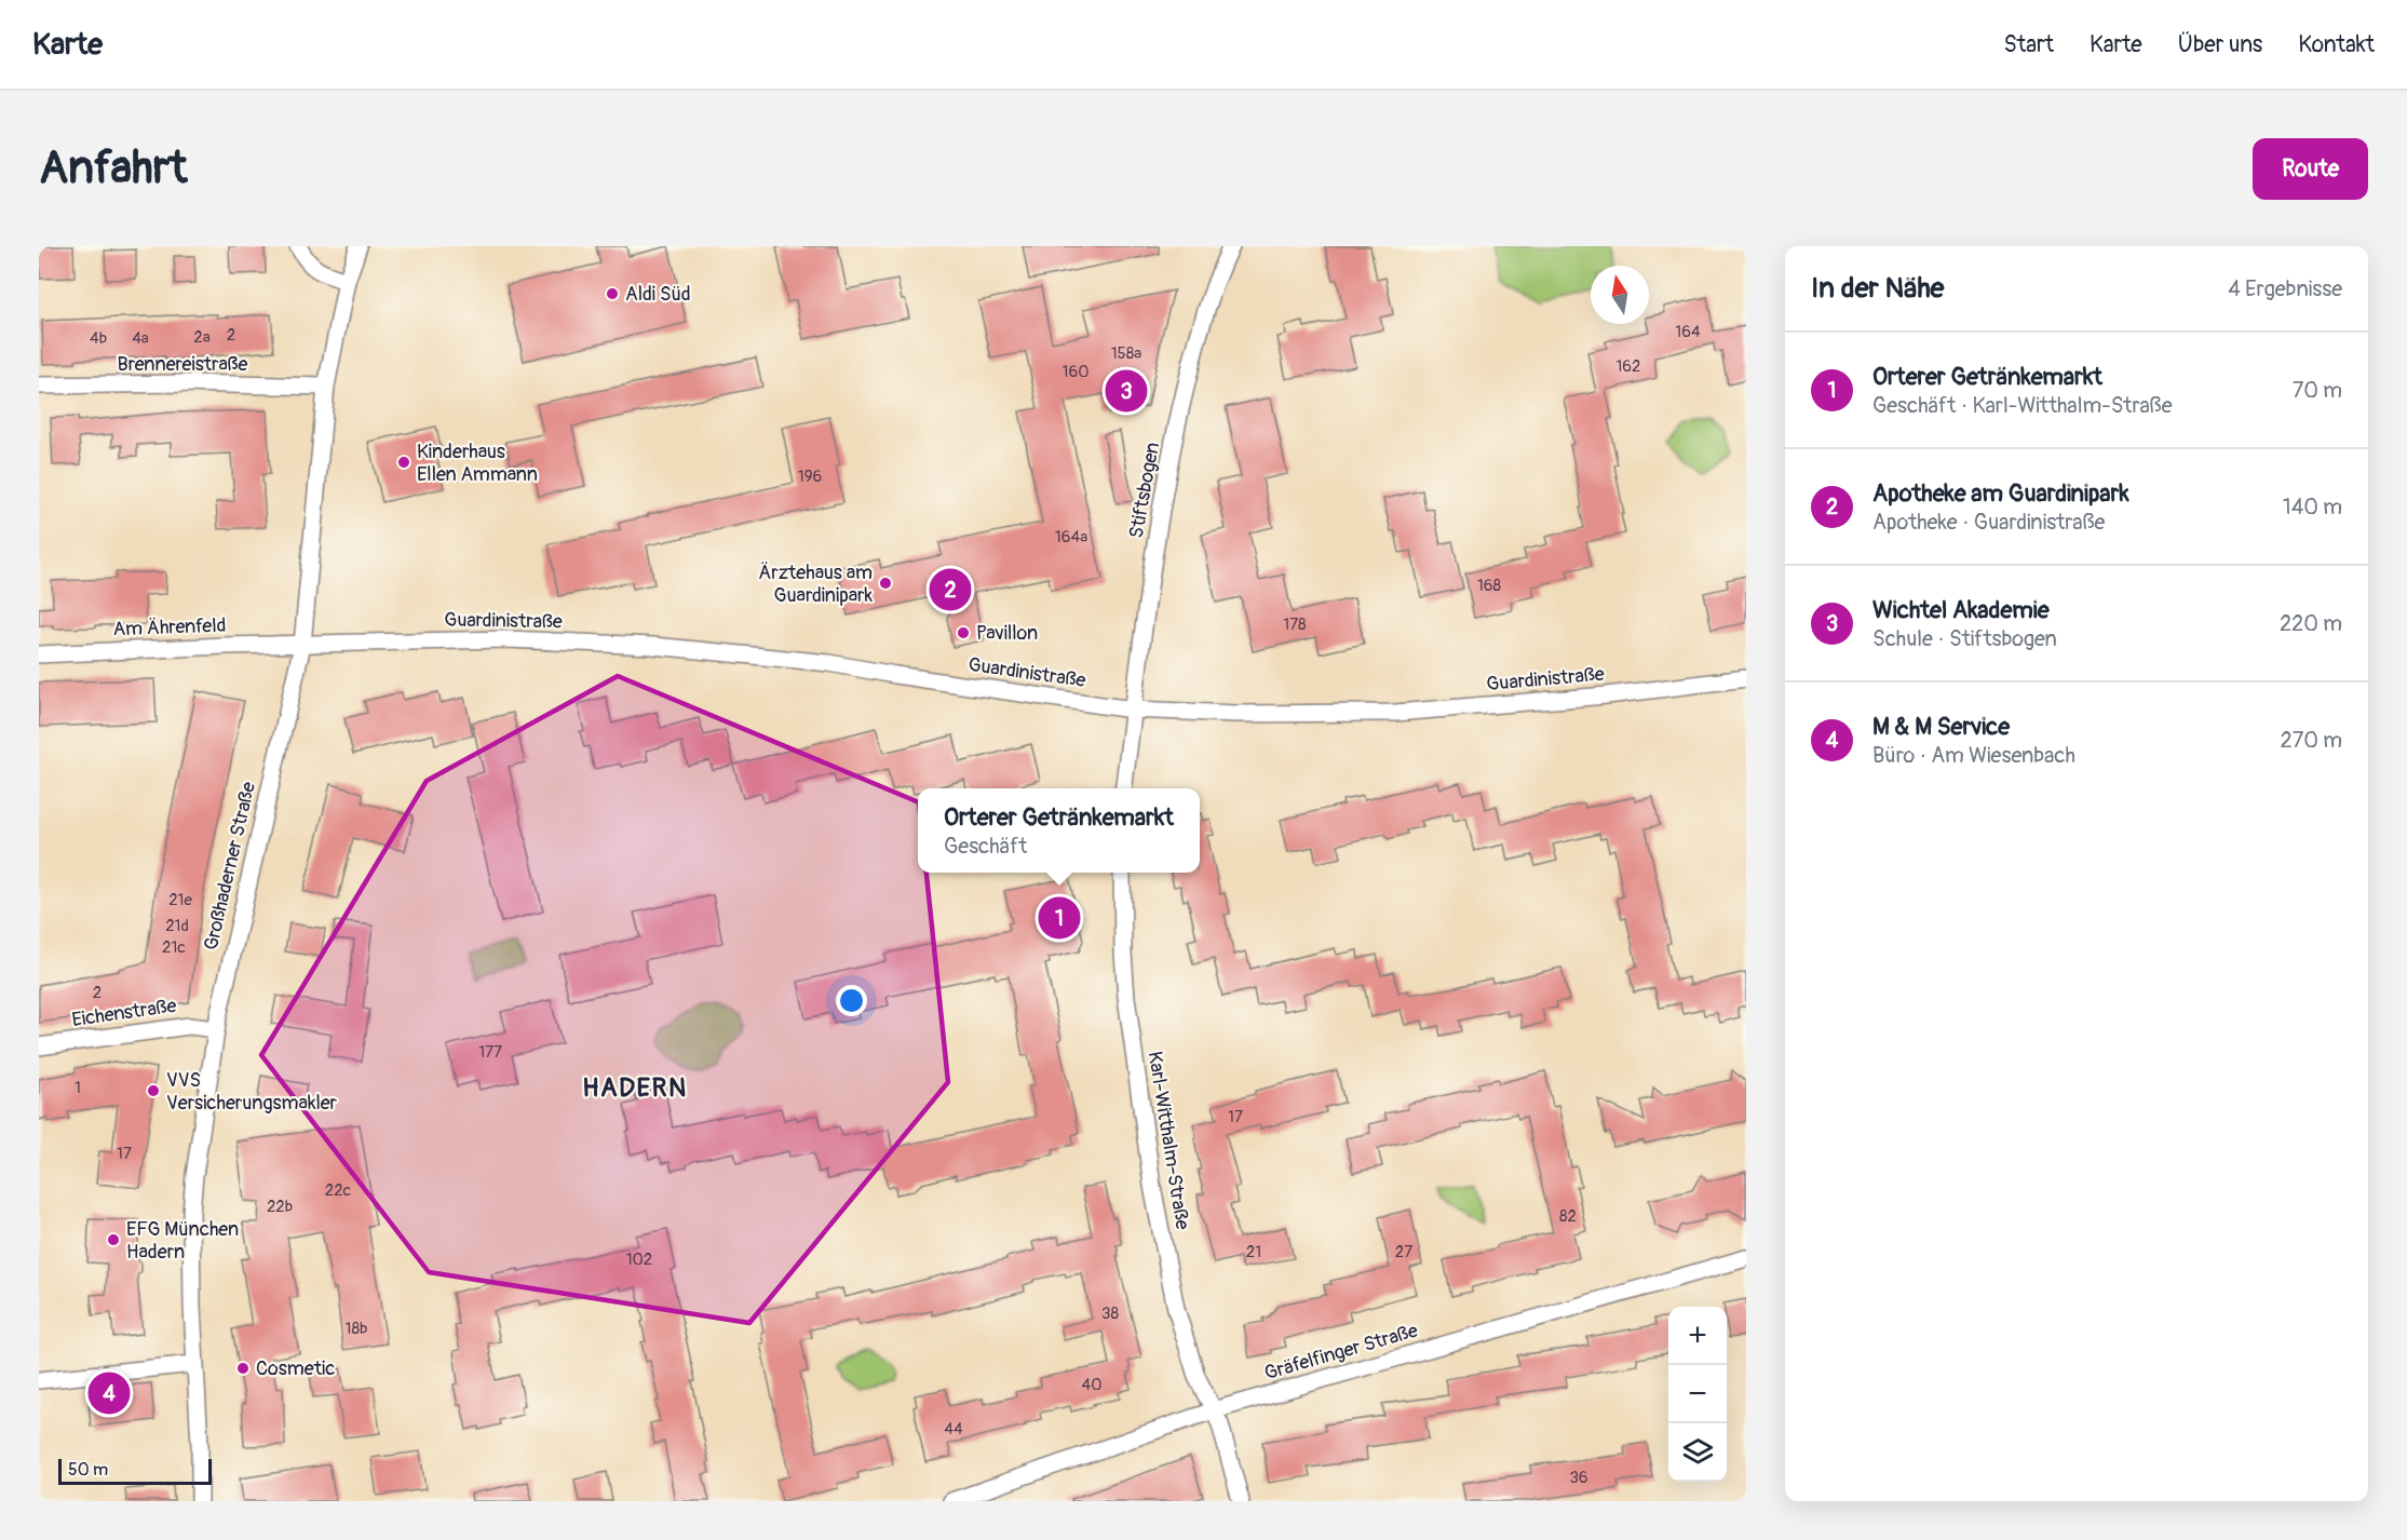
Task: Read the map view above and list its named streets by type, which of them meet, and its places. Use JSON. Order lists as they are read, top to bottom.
{
  "streets": {
    "street": [
      "Brennereistraße",
      "Stiftsbogen",
      "Guardinistraße",
      "Am Ährenfeld",
      "Großhaderner Straße",
      "Eichenstraße",
      "Karl-Witthalm-Straße",
      "Gräfelfinger Straße"
    ]
  },
  "crossings": [
    ["Brennereistraße", "Großhaderner Straße"],
    ["Stiftsbogen", "Guardinistraße"],
    ["Guardinistraße", "Am Ährenfeld"],
    ["Guardinistraße", "Großhaderner Straße"],
    ["Am Ährenfeld", "Großhaderner Straße"],
    ["Großhaderner Straße", "Eichenstraße"],
    ["Karl-Witthalm-Straße", "Gräfelfinger Straße"]
  ],
  "districts": ["HADERN"],
  "places": [
    "Aldi Süd",
    "Kinderhaus Ellen Ammann",
    "Ärztehaus am Guardinipark",
    "Pavillon",
    "VVS Versicherungsmakler",
    "EFG München Hadern",
    "Cosmetic"
  ],
  "house_numbers": [
    "164",
    "2",
    "2a",
    "4b",
    "4a",
    "158a",
    "162",
    "160",
    "196",
    "164a",
    "168",
    "178",
    "21e",
    "21d",
    "21c",
    "2",
    "177",
    "1",
    "17",
    "17",
    "22c",
    "22b",
    "82",
    "21",
    "27",
    "102",
    "38",
    "18b",
    "40",
    "44",
    "36"
  ],
  "scale_bar": "50 m",
  "north": "top",
  "page": {
    "header": "Karte",
    "nav": [
      "Start",
      "Karte",
      "Über uns",
      "Kontakt"
    ],
    "buttons": "Route",
    "title": "Anfahrt",
    "heading": ["In der Nähe", "4 Ergebnisse"],
    "list": [
      {
        "mark": "1",
        "name": "Orterer Getränkemarkt",
        "note": "Geschäft · Karl-Witthalm-Straße",
        "value": "70 m"
      },
      {
        "mark": "2",
        "name": "Apotheke am Guardinipark",
        "note": "Apotheke · Guardinistraße",
        "value": "140 m"
      },
      {
        "mark": "3",
        "name": "Wichtel Akademie",
        "note": "Schule · Stiftsbogen",
        "value": "220 m"
      },
      {
        "mark": "4",
        "name": "M & M Service",
        "note": "Büro · Am Wiesenbach",
        "value": "270 m"
      }
    ],
    "pins": [
      "3",
      "2",
      "1",
      "4"
    ],
    "popup": ["Orterer Getränkemarkt", "Geschäft"],
    "map_buttons": ["+", "−"],
    "scale": "50 m"
  }
}
